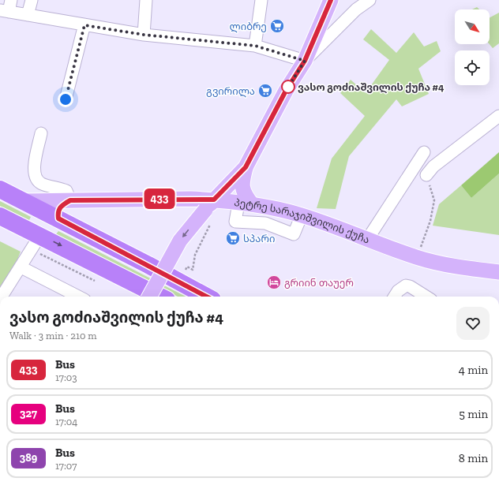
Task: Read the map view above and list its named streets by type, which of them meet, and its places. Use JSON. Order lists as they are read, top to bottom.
{
  "streets": {
    "main road": ["პეტრე სარაჯიშვილის ქუჩა"]
  },
  "places": {
    "supermarket": ["ლიბრე", "გვირილა", "სპარი"],
    "other": ["ვასო გოძიაშვილის ქუჩა #4"],
    "hotel": ["გრიინ თაუერ"]
  },
  "lines": ["bus line 433"],
  "north": "bottom right",
  "page": {
    "on_map": "433",
    "heading": ["ვასო გოძიაშვილის ქუჩა #4", "Walk · 3 min · 210 m"],
    "list": [
      {
        "mark": "433",
        "name": "Bus",
        "note": "17:03",
        "value": "4 min"
      },
      {
        "mark": "327",
        "name": "Bus",
        "note": "17:04",
        "value": "5 min"
      },
      {
        "mark": "389",
        "name": "Bus",
        "note": "17:07",
        "value": "8 min"
      }
    ]
  }
}
